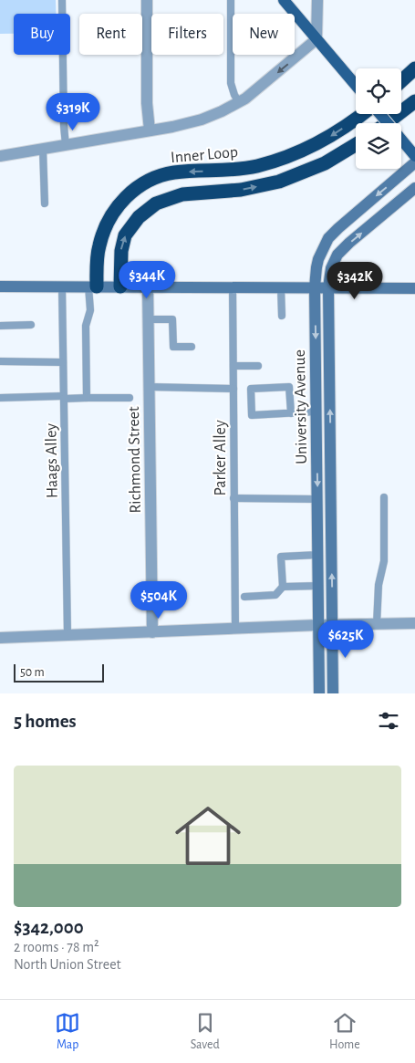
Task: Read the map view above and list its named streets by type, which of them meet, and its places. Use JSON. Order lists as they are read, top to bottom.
{
  "streets": {
    "highway": ["Inner Loop"],
    "main road": ["University Avenue"],
    "street": ["Richmond Street"],
    "lane": ["Parker Alley", "Haags Alley"]
  },
  "one_way": ["Inner Loop"],
  "scale_bar": "50 m",
  "page": {
    "chip": [
      "Buy",
      "Rent",
      "Filters",
      "New"
    ],
    "price": [
      "$319K",
      "$344K",
      "$342K",
      "$504K",
      "$625K"
    ],
    "scale": "50 m",
    "heading": "5 homes",
    "list": [
      {
        "name": "$342,000",
        "note": "2 rooms · 78 m² · North Union Street"
      }
    ],
    "tabs": ["Map", "Saved", "Home"]
  }
}
